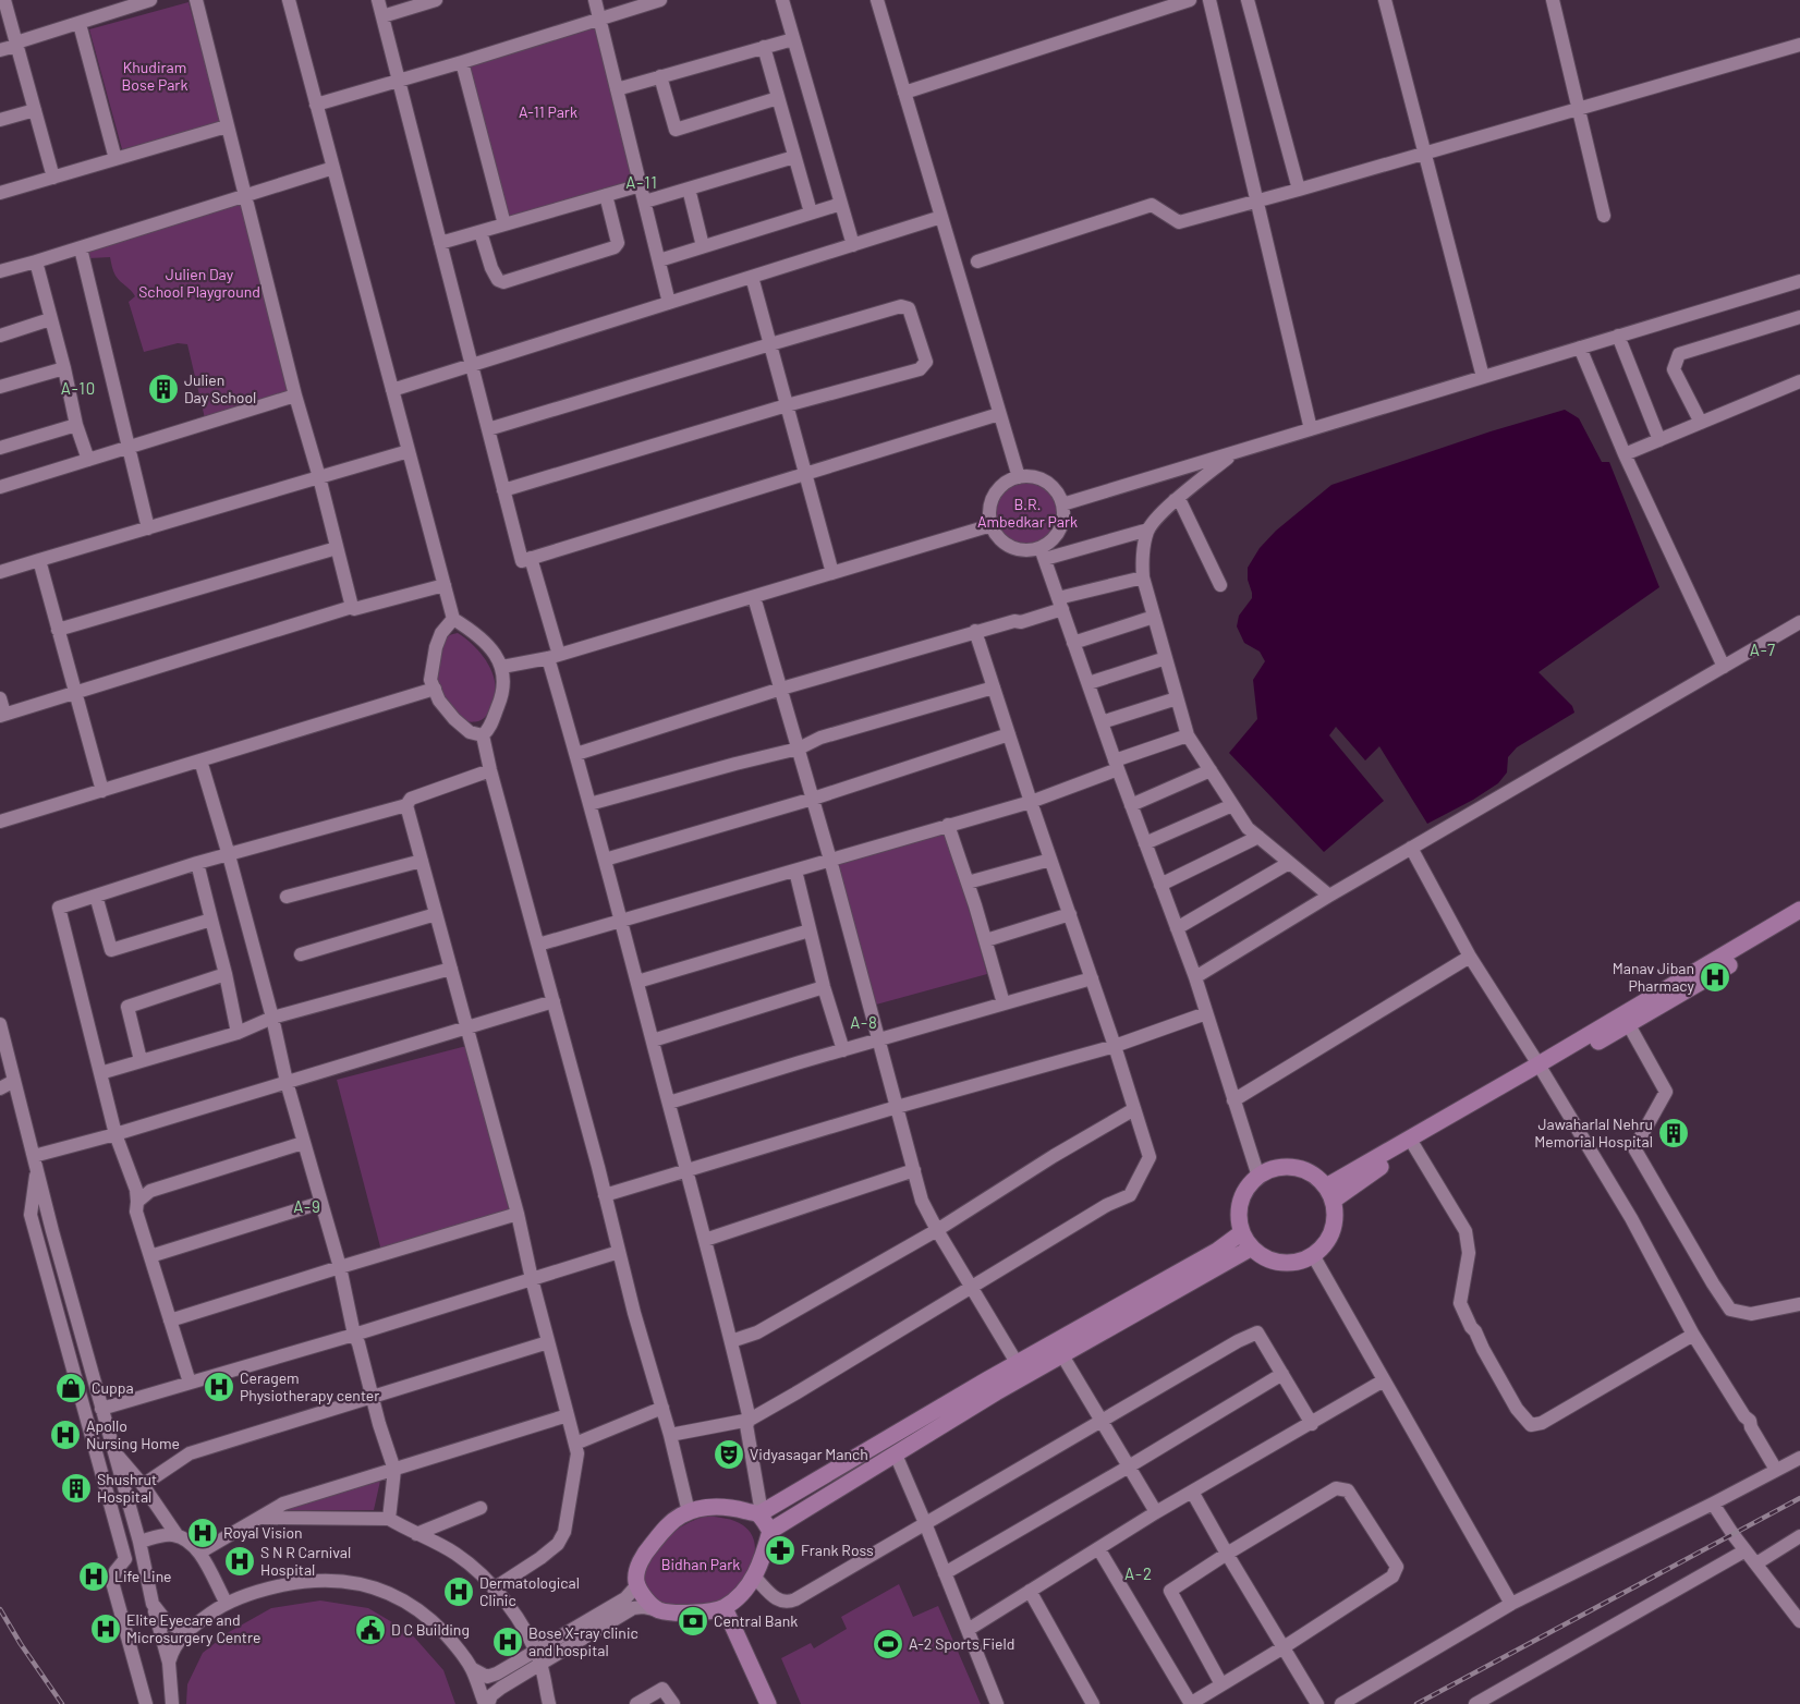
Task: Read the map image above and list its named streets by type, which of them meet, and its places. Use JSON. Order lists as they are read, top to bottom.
{
  "districts": [
    "A-11",
    "A-10",
    "A-7",
    "A-8",
    "A-9",
    "A-2"
  ],
  "parks": [
    "Khudiram Bose Park",
    "A-11 Park",
    "Julien Day School Playground",
    "B.R. Ambedkar Park",
    "Bidhan Park"
  ],
  "places": {
    "building": ["Julien Day School", "Jawaharlal Nehru Memorial Hospital", "Shushrut Hospital"],
    "hospital": [
      "Manav Jiban Pharmacy",
      "Ceragem Physiotherapy center",
      "Apollo Nursing Home",
      "Royal Vision",
      "S N R Carnival Hospital",
      "Life Line",
      "Dermatological Clinic",
      "Elite Eyecare and Microsurgery Centre",
      "Bose X-ray clinic and hospital"
    ],
    "shop": ["Cuppa"],
    "theatre": ["Vidyasagar Manch"],
    "pharmacy": ["Frank Ross"],
    "bank": ["Central Bank"],
    "public building": ["D C Building"],
    "sports": ["A-2 Sports Field"]
  }
}
